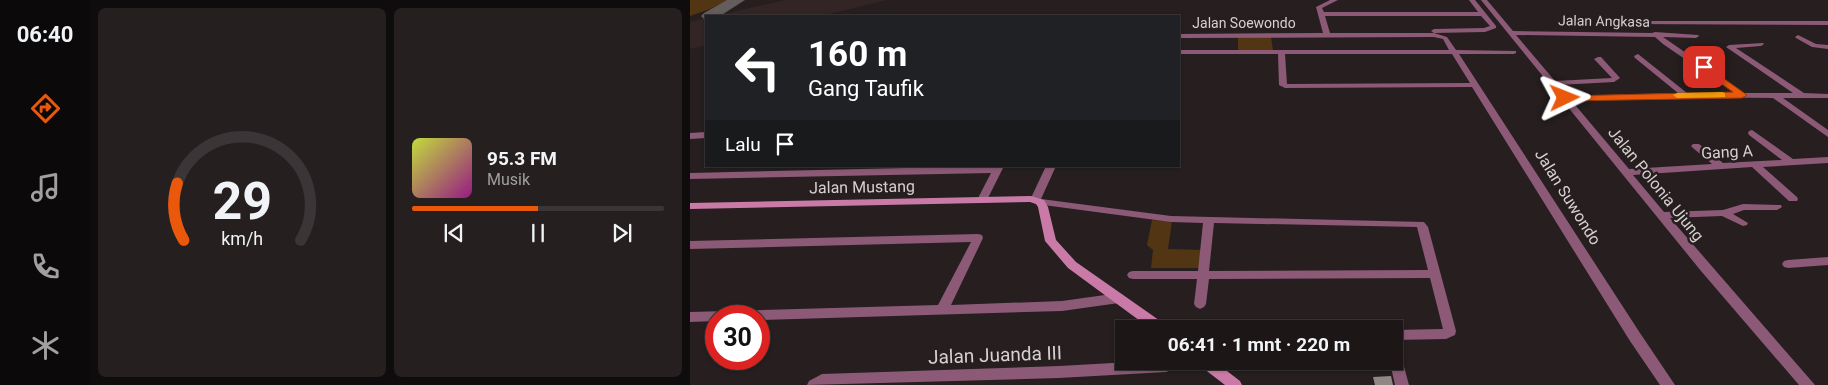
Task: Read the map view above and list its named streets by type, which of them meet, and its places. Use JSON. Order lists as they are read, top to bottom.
{
  "streets": {
    "main road": ["Jalan Mustang"],
    "street": [
      "Jalan Angkasa",
      "Jalan Soewondo",
      "Gang A",
      "Jalan Polonia Ujung",
      "Jalan Suwondo",
      "Jalan Juanda III"
    ]
  },
  "crossings": [
    ["Jalan Angkasa", "Jalan Polonia Ujung"],
    ["Jalan Soewondo", "Jalan Suwondo"],
    ["Gang A", "Jalan Polonia Ujung"]
  ],
  "page": {
    "tabs": "06:40",
    "turn": ["160 m", "Gang Taufik"],
    "then": "Lalu",
    "song": ["95.3 FM", "Musik"],
    "limit": "30",
    "trip": "06:41 · 1 mnt · 220 m",
    "gauge": ["29", "km/h"]
  }
}
